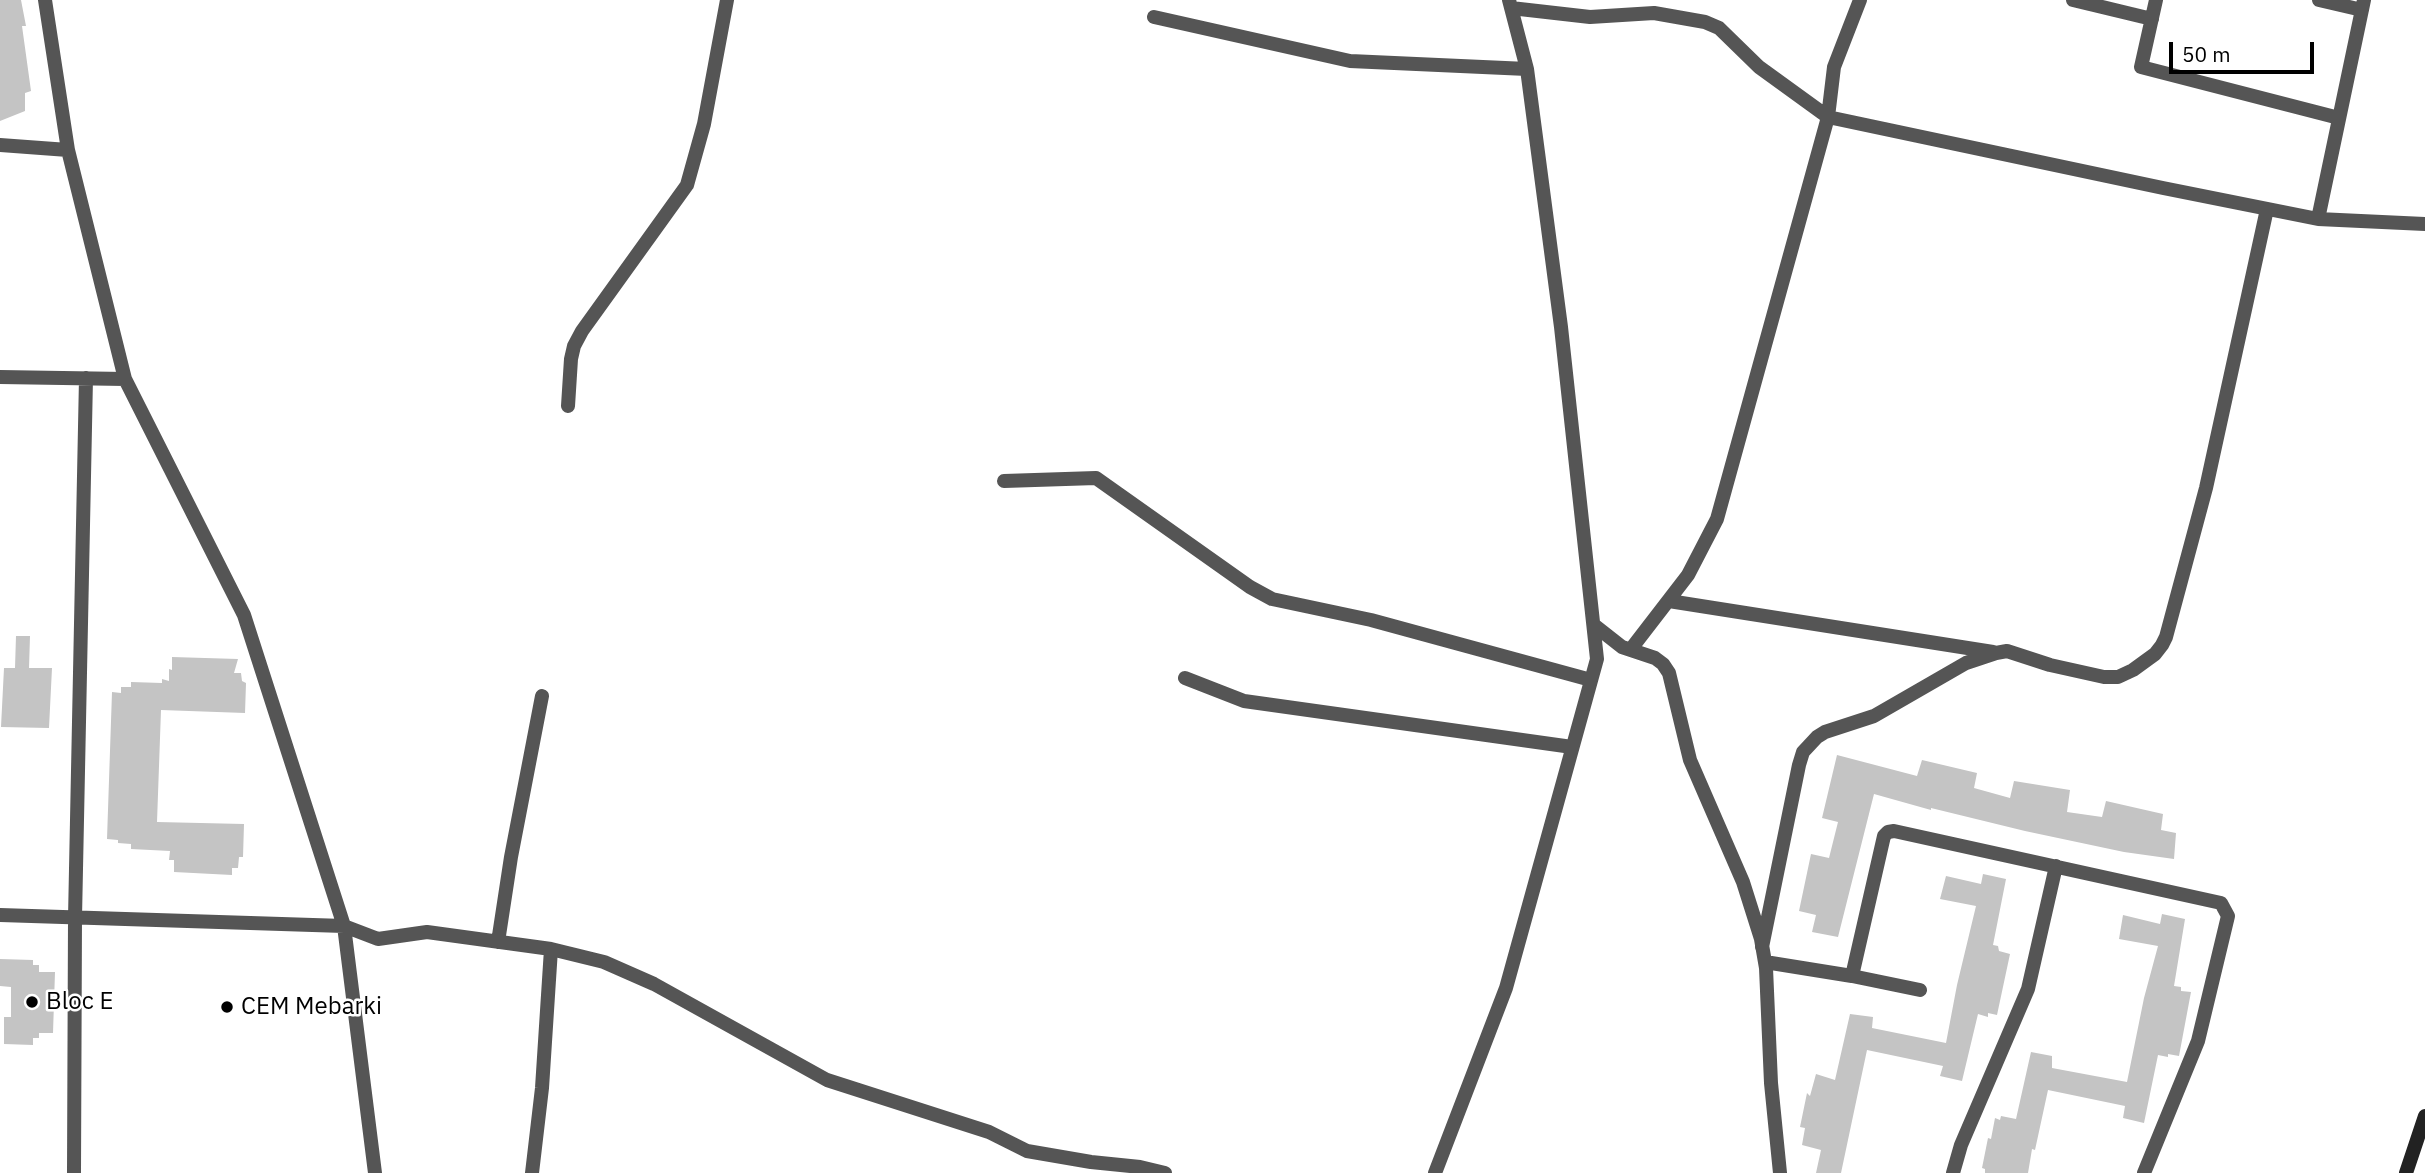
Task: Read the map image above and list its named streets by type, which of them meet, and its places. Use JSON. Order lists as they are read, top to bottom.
{
  "places": ["Bloc E", "CEM Mebarki"],
  "scale_bar": "50 m"
}
